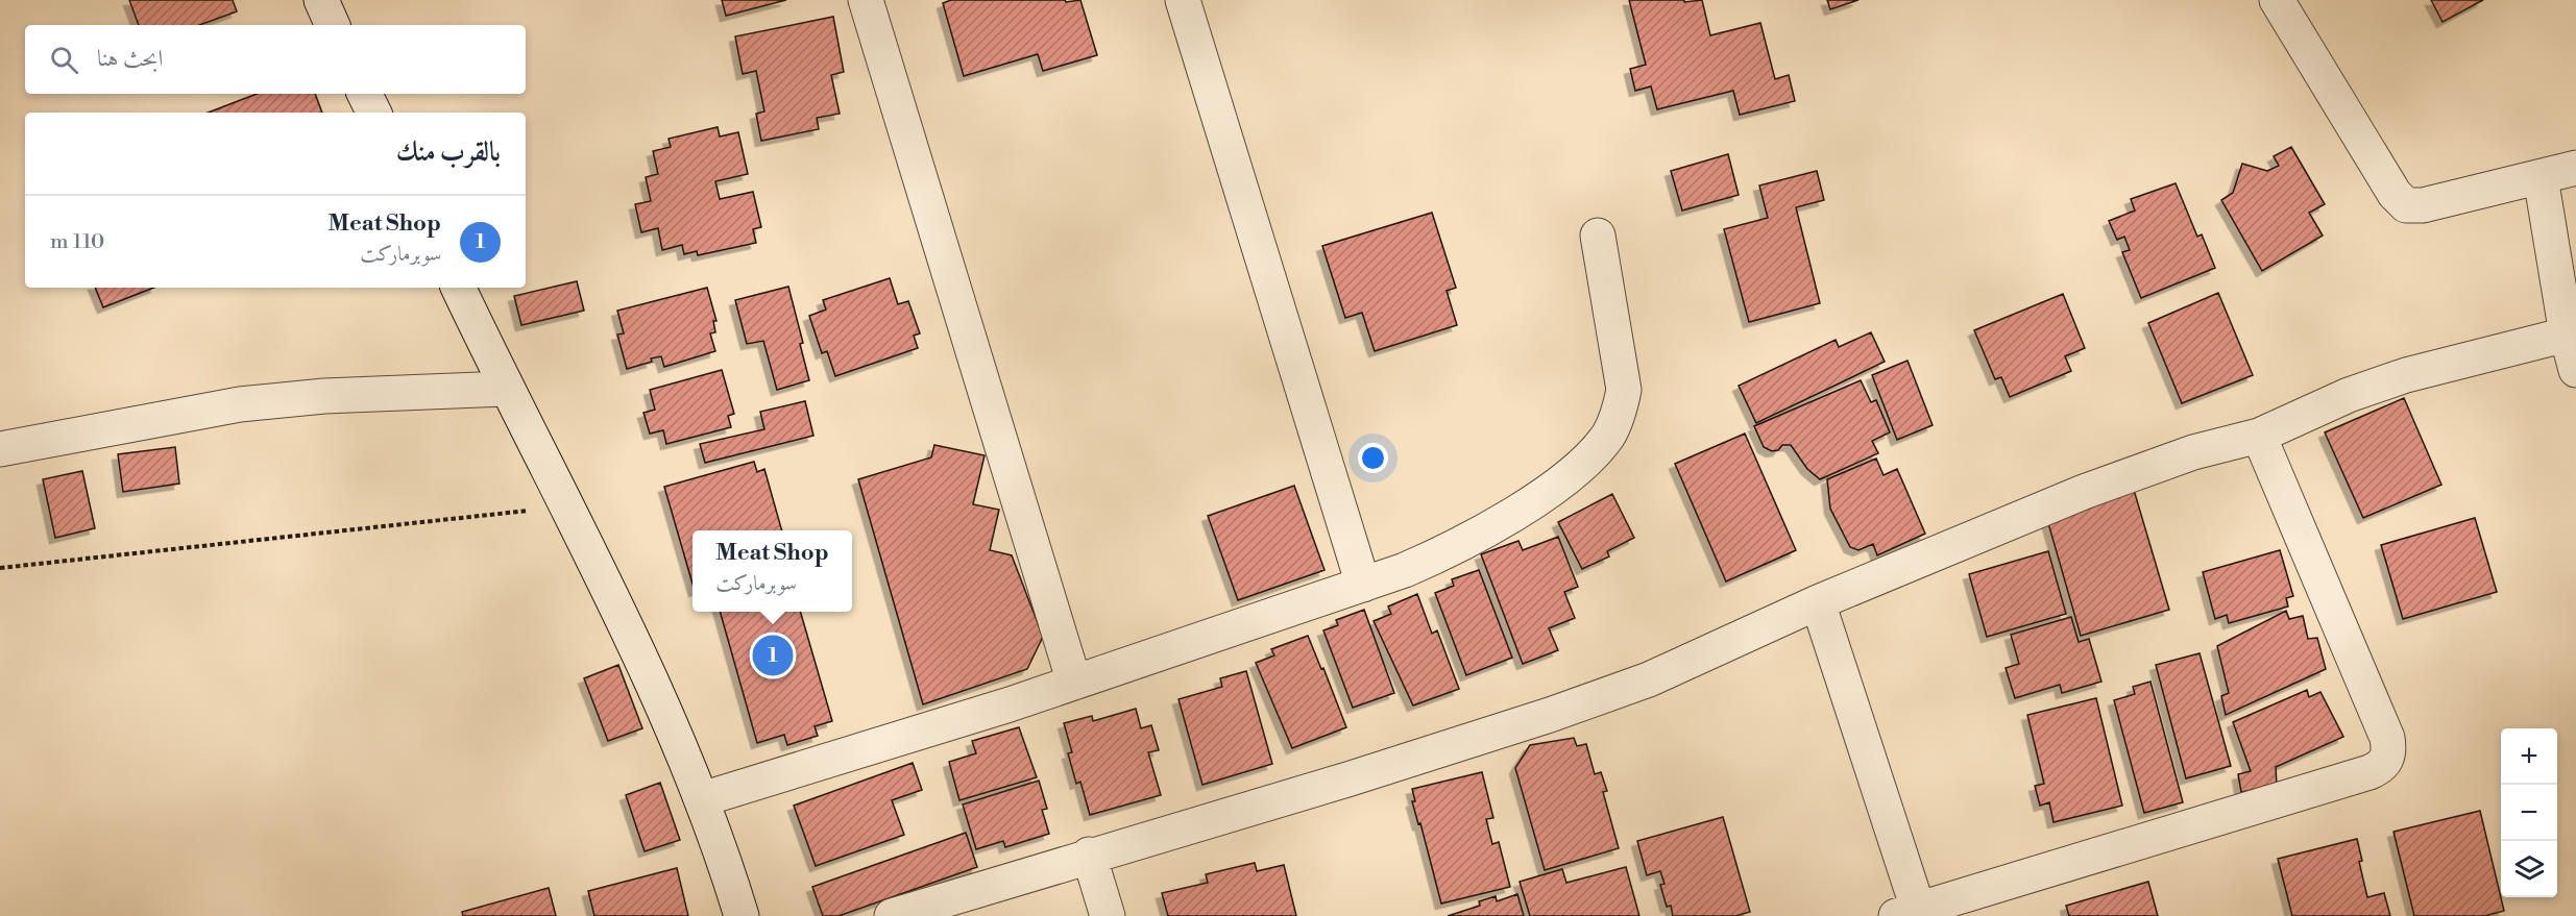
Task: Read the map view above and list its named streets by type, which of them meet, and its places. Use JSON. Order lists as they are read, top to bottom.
{
  "page": {
    "search": "ابحث هنا",
    "heading": "بالقرب منك",
    "list": [
      {
        "mark": "1",
        "name": "Meat Shop",
        "note": "سوبرماركت",
        "value": "110 m"
      }
    ],
    "popup": ["Meat Shop", "سوبرماركت"],
    "pins": "1",
    "map_buttons": ["+", "−"]
  }
}
